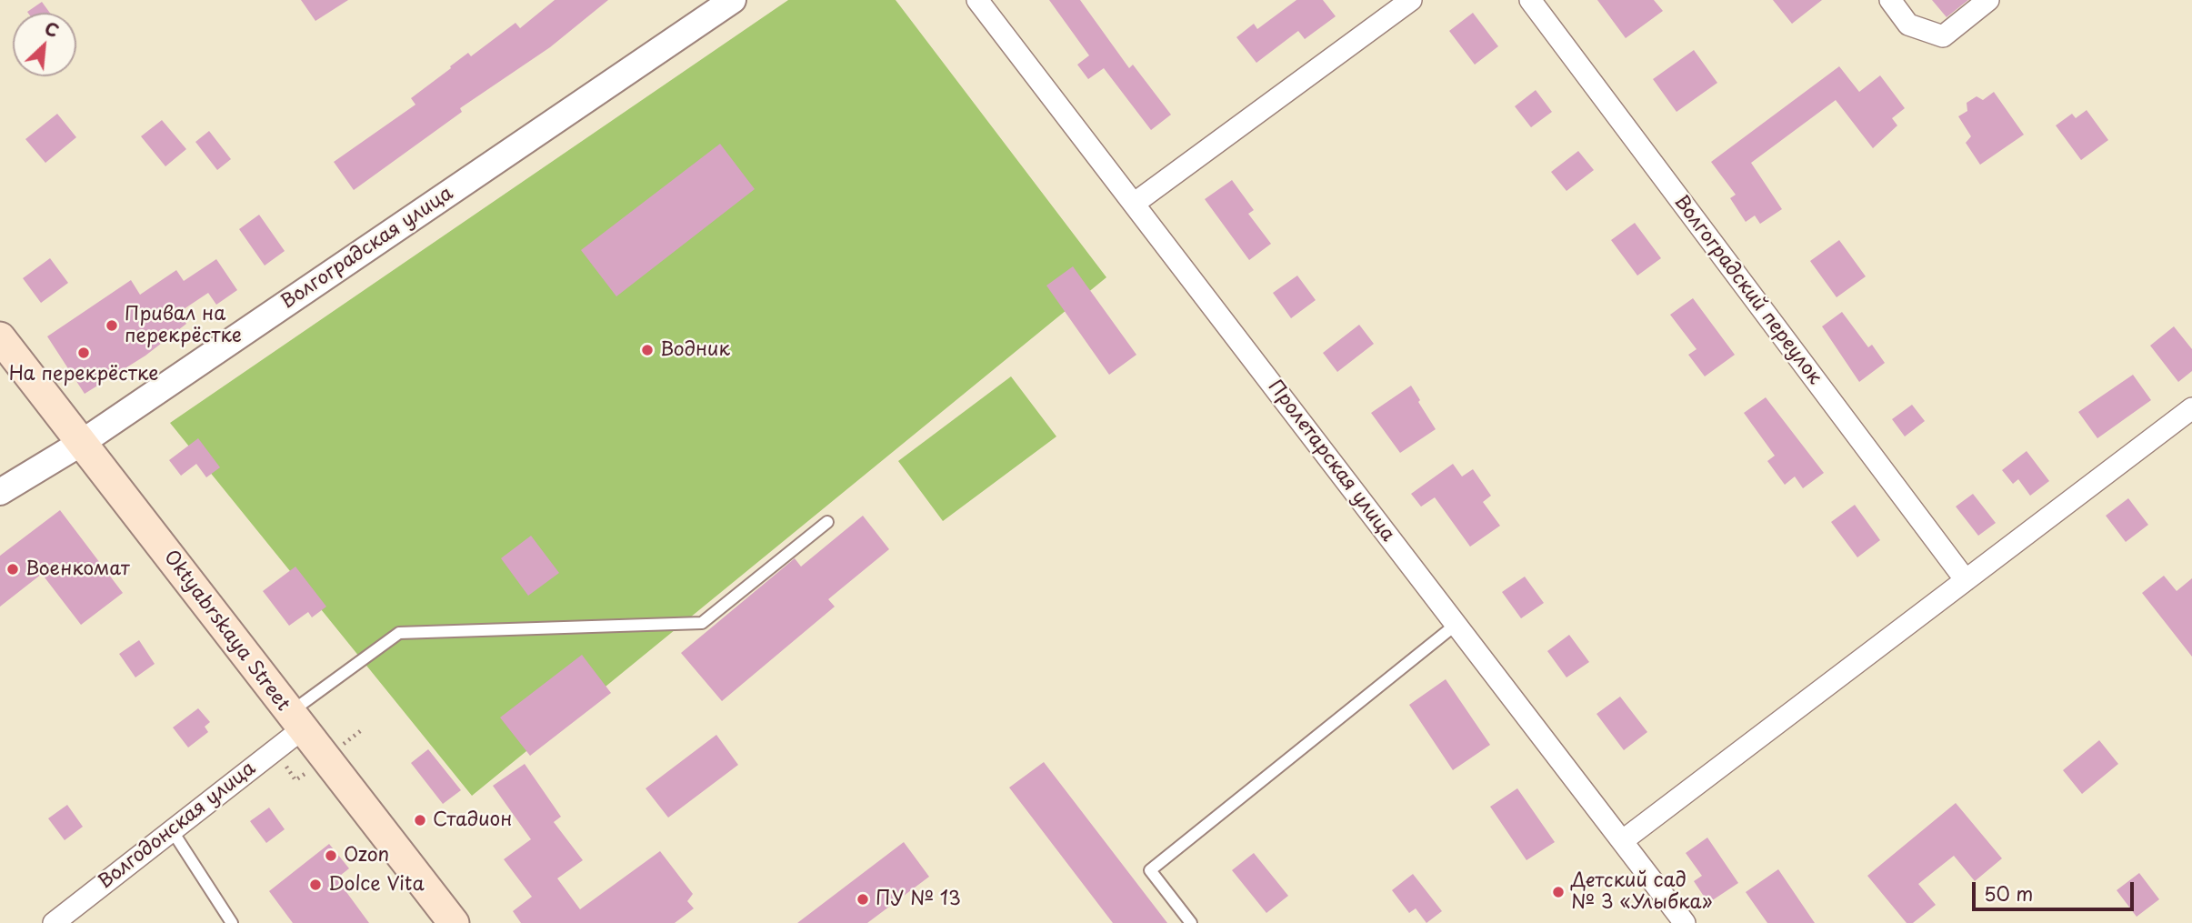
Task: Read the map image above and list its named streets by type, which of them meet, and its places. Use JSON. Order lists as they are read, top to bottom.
{
  "streets": {
    "main road": ["Oktyabrskaya Street"],
    "street": [
      "Волгоградская улица",
      "Волгоградский переулок",
      "Пролетарская улица",
      "Волгодонская улица"
    ]
  },
  "crossings": [
    ["Волгоградская улица", "Oktyabrskaya Street"],
    ["Oktyabrskaya Street", "Волгодонская улица"]
  ],
  "places": [
    "Привал на перекрёстке",
    "Водник",
    "На перекрёстке",
    "Военкомат",
    "Стадион",
    "Ozon",
    "Dolce Vita",
    "Детский сад № 3 «Улыбка»",
    "ПУ № 13"
  ],
  "scale_bar": "50 m",
  "north": "top right"
}
